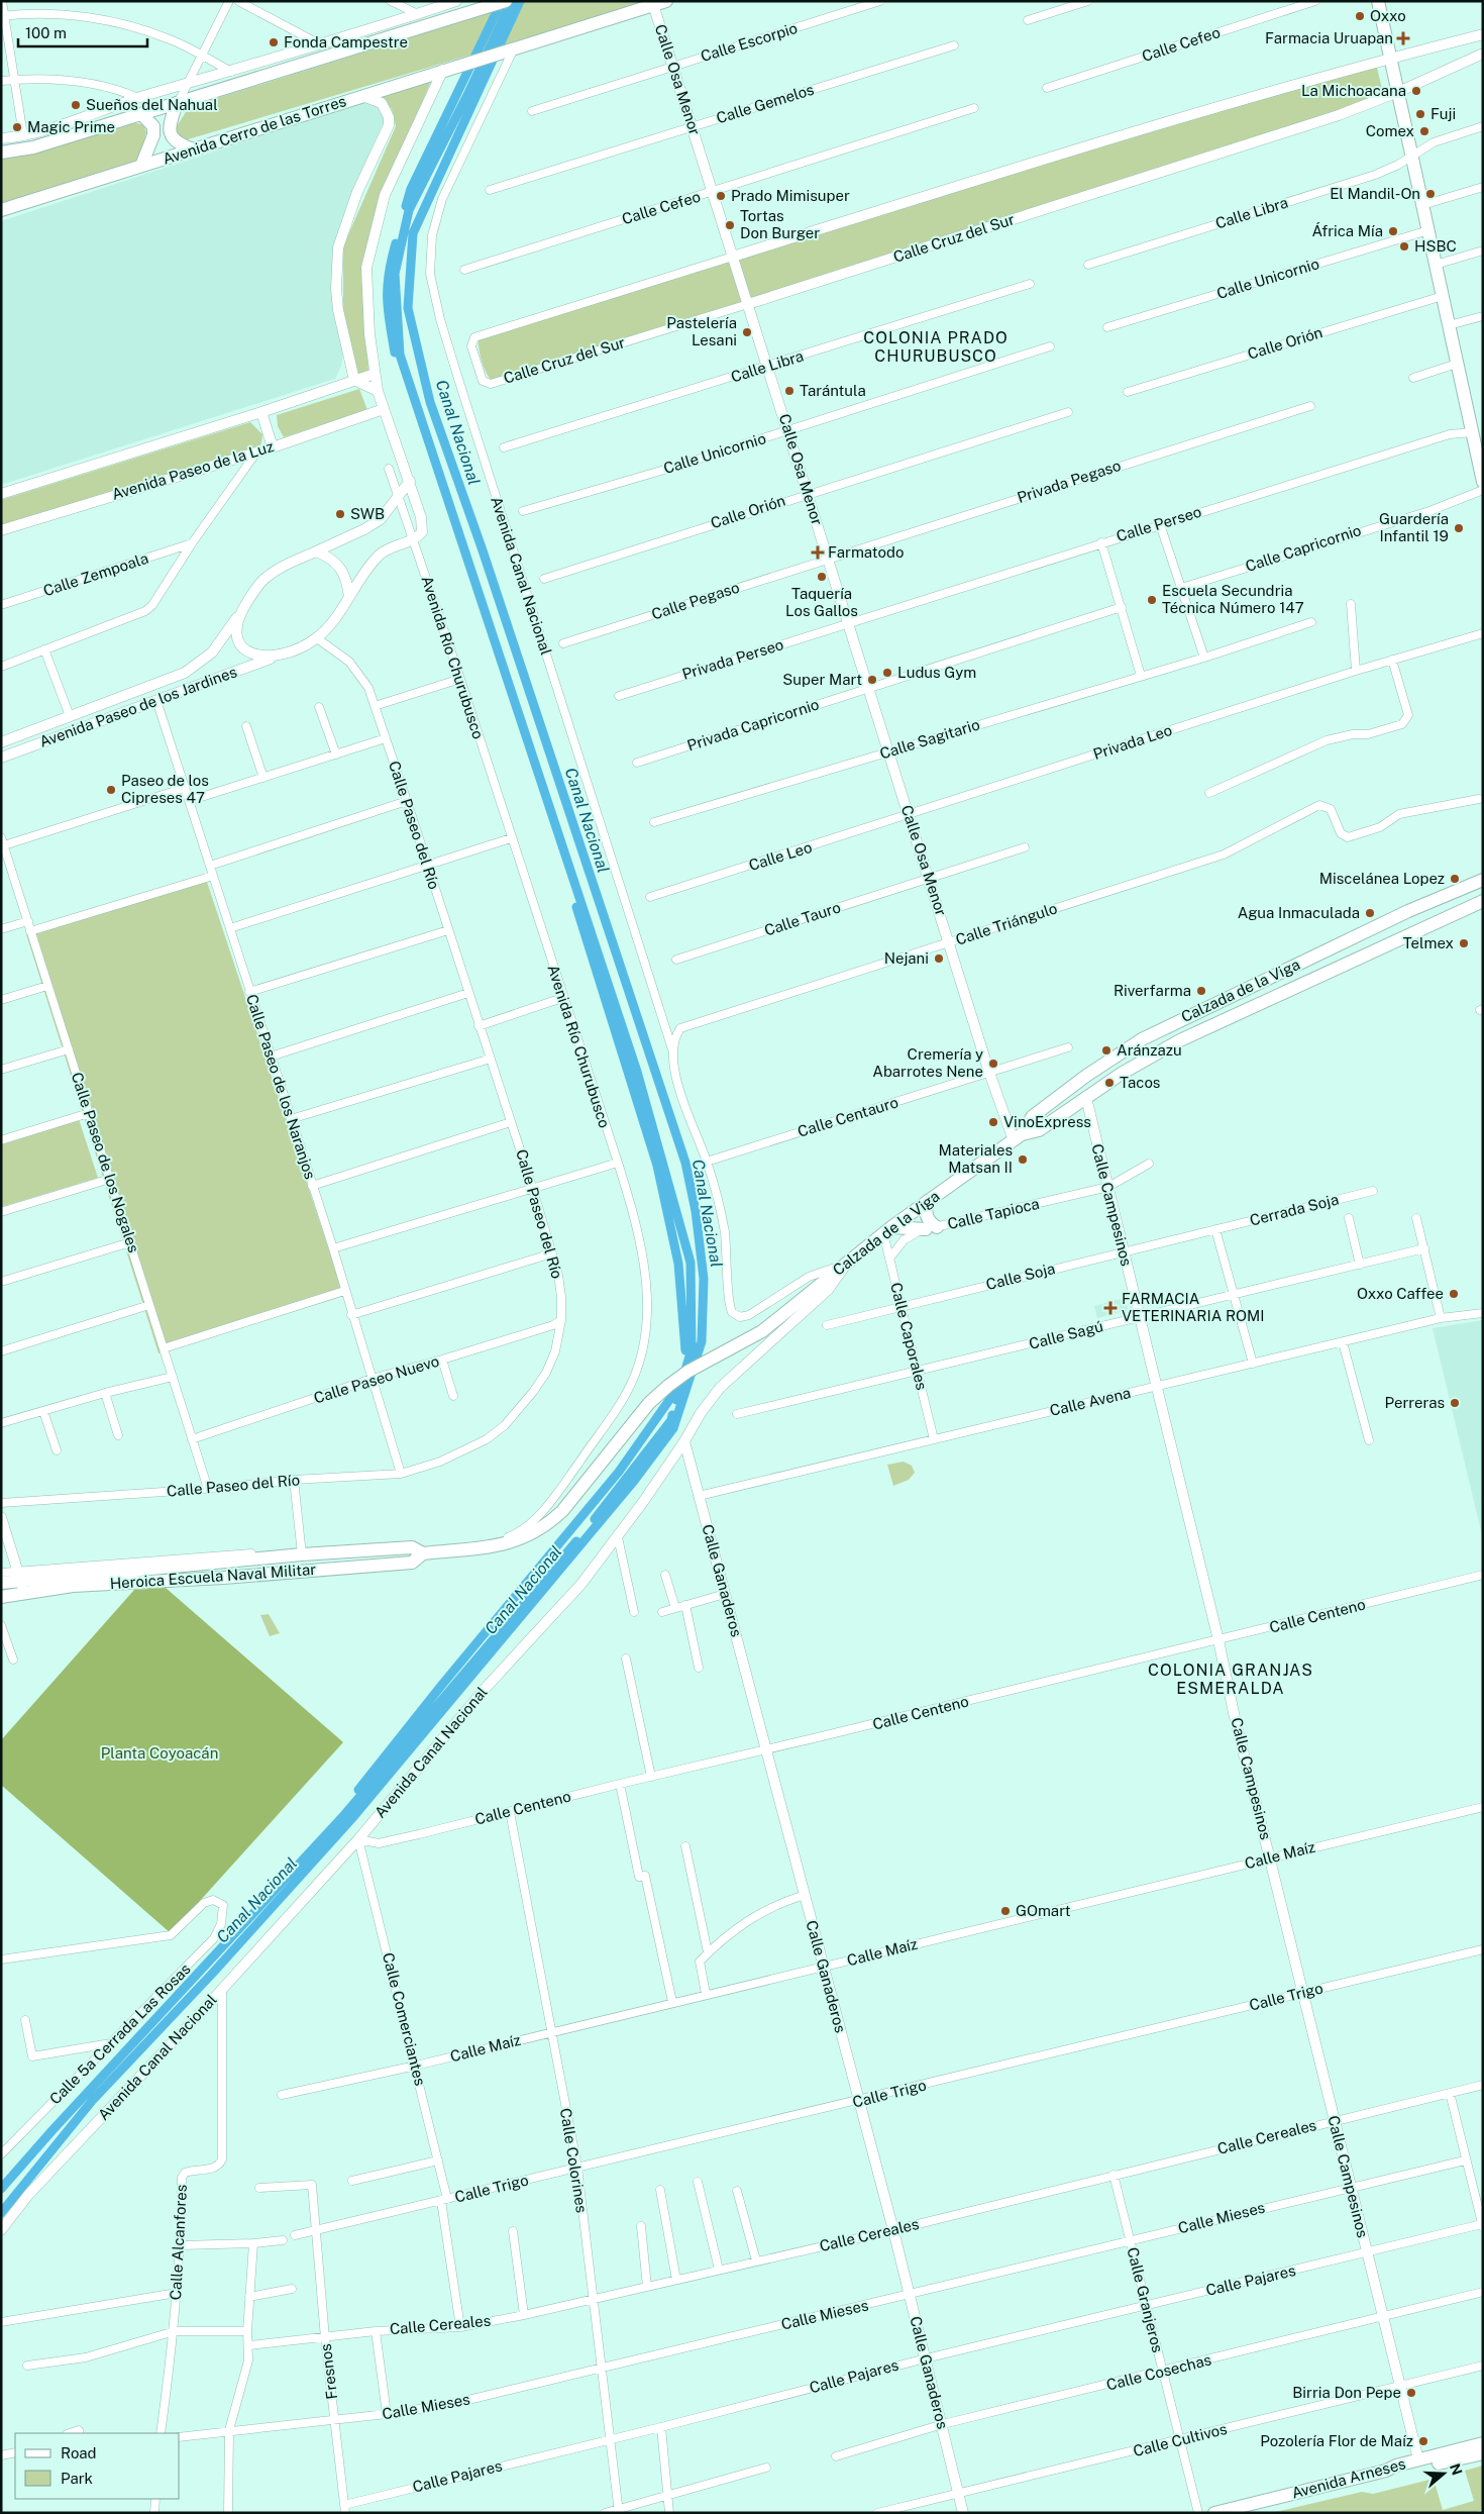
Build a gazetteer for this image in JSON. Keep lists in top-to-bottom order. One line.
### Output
{"streets":{"main road":["Avenida Cerro de las Torres","Calzada de la Viga","Heroica Escuela Naval Militar","Avenida Arneses"],"street":["Calle Escorpio","Calle Cefeo","Calle Osa Menor","Calle Gemelos","Calle Libra","Calle Cruz del Sur","Calle Unicornio","Calle Orión","Avenida Paseo de la Luz","Privada Pegaso","Calle Perseo","Calle Capricornio","Calle Zempoala","Avenida Canal Nacional","Calle Pegaso","Avenida Río Churubusco","Privada Perseo","Avenida Paseo de los Jardines","Privada Capricornio","Calle Sagitario","Privada Leo","Calle Paseo del Río","Calle Leo","Calle Tauro","Calle Triángulo","Calle Paseo de los Naranjos","Calle Centauro","Calle Paseo de los Nogales","Calle Campesinos","Cerrada Soja","Calle Tapioca","Calle Soja","Calle Sagú","Calle Caporales","Calle Paseo Nuevo","Calle Avena","Calle Ganaderos","Calle Centeno","Calle Maíz","Calle Trigo","Calle Comerciantes","Calle 5a Cerrada Las Rosas","Calle Cereales","Calle Colorines","Calle Mieses","Calle Alcanfores","Calle Pajares","Calle Granjeros","Fresnos","Calle Cosechas","Calle Cultivos"]},"crossings":[["Calle Escorpio","Calle Osa Menor"],["Calle Cefeo","Calle Osa Menor"],["Calle Osa Menor","Calle Gemelos"],["Calle Osa Menor","Avenida Cerro de las Torres"],["Calle Osa Menor","Calle Libra"],["Calle Osa Menor","Calle Cruz del Sur"],["Calle Osa Menor","Calle Unicornio"],["Calle Osa Menor","Calle Orión"],["Calle Osa Menor","Privada Pegaso"],["Calle Osa Menor","Calle Perseo"],["Calle Osa Menor","Calle Pegaso"],["Calle Osa Menor","Privada Perseo"],["Calle Osa Menor","Privada Capricornio"],["Calle Osa Menor","Calle Sagitario"],["Calle Osa Menor","Privada Leo"],["Calle Osa Menor","Calle Leo"],["Calle Osa Menor","Calle Tauro"],["Calle Osa Menor","Calle Triángulo"],["Calle Osa Menor","Calzada de la Viga"],["Calle Osa Menor","Calle Centauro"],["Avenida Cerro de las Torres","Avenida Canal Nacional"],["Privada Pegaso","Calle Pegaso"],["Calle Perseo","Privada Perseo"],["Avenida Canal Nacional","Calle Triángulo"],["Avenida Canal Nacional","Calzada de la Viga"],["Avenida Canal Nacional","Calle Centauro"],["Avenida Canal Nacional","Calle Ganaderos"],["Avenida Canal Nacional","Calle Centeno"],["Avenida Canal Nacional","Calle Comerciantes"],["Avenida Canal Nacional","Calle Alcanfores"],["Avenida Río Churubusco","Heroica Escuela Naval Militar"],["Avenida Paseo de los Jardines","Calle Paseo del Río"],["Avenida Paseo de los Jardines","Calle Paseo de los Naranjos"],["Privada Leo","Calle Leo"],["Calle Paseo del Río","Calle Paseo de los Naranjos"],["Calle Paseo del Río","Calle Paseo de los Nogales"],["Calle Paseo del Río","Calle Paseo Nuevo"],["Calzada de la Viga","Calle Campesinos"],["Calzada de la Viga","Calle Caporales"],["Calzada de la Viga","Heroica Escuela Naval Militar"],["Calle Paseo de los Naranjos","Calle Paseo Nuevo"],["Calle Paseo de los Nogales","Calle Paseo Nuevo"],["Calle Campesinos","Calle Tapioca"],["Calle Campesinos","Calle Soja"],["Calle Campesinos","Calle Sagú"],["Calle Campesinos","Calle Avena"],["Calle Campesinos","Calle Centeno"],["Calle Campesinos","Calle Maíz"],["Calle Campesinos","Calle Trigo"],["Calle Campesinos","Calle Cereales"],["Calle Campesinos","Calle Mieses"],["Calle Campesinos","Calle Pajares"],["Calle Campesinos","Calle Cosechas"],["Calle Campesinos","Calle Cultivos"],["Calle Campesinos","Avenida Arneses"],["Cerrada Soja","Calle Soja"],["Calle Tapioca","Calle Caporales"],["Calle Soja","Calle Caporales"],["Calle Sagú","Calle Caporales"],["Calle Caporales","Calle Avena"],["Calle Avena","Calle Ganaderos"],["Calle Ganaderos","Calle Centeno"],["Calle Ganaderos","Calle Maíz"],["Calle Ganaderos","Calle Trigo"],["Calle Ganaderos","Calle Cereales"],["Calle Ganaderos","Calle Mieses"],["Calle Ganaderos","Calle Pajares"],["Calle Ganaderos","Calle Cosechas"],["Calle Ganaderos","Calle Cultivos"],["Calle Centeno","Calle Comerciantes"],["Calle Centeno","Calle Colorines"],["Calle Maíz","Calle Comerciantes"],["Calle Maíz","Calle Colorines"],["Calle Trigo","Calle Comerciantes"],["Calle Trigo","Calle Colorines"],["Calle Trigo","Fresnos"],["Calle Comerciantes","Calle Cereales"],["Calle Cereales","Calle Colorines"],["Calle Cereales","Calle Granjeros"],["Calle Cereales","Fresnos"],["Calle Colorines","Calle Mieses"],["Calle Colorines","Calle Pajares"],["Calle Mieses","Calle Granjeros"],["Calle Mieses","Fresnos"],["Calle Pajares","Calle Granjeros"],["Calle Pajares","Fresnos"],["Calle Granjeros","Calle Cosechas"],["Calle Granjeros","Calle Cultivos"]],"districts":["COLONIA PRADO CHURUBUSCO","COLONIA GRANJAS ESMERALDA"],"water":["Canal Nacional"],"parks":["Planta Coyoacán"],"places":{"other":["Oxxo","Fonda Campestre","La Michoacana","Sueños del Nahual","Fuji","Magic Prime","Comex","El Mandil-On","Prado Mimisuper","Tortas Don Burger","África Mía","HSBC","Pastelería Lesani","Tarántula","SWB","Guardería Infantil 19","Taquería Los Gallos","Escuela Secundria Técnica Número 147","Ludus Gym","Super Mart","Paseo de los Cipreses 47","Miscelánea Lopez","Agua Inmaculada","Telmex","Nejani","Riverfarma","Aránzazu","Cremería y Abarrotes Nene","Tacos","VinoExpress","Materiales Matsan II","Oxxo Caffee","Perreras","GOmart","Birria Don Pepe","Pozolería Flor de Maíz"],"health":["Farmacia Uruapan","Farmatodo","FARMACIA VETERINARIA ROMI"]},"legend":["Road","Park"],"scale_bar":"100 m","north":"right"}
